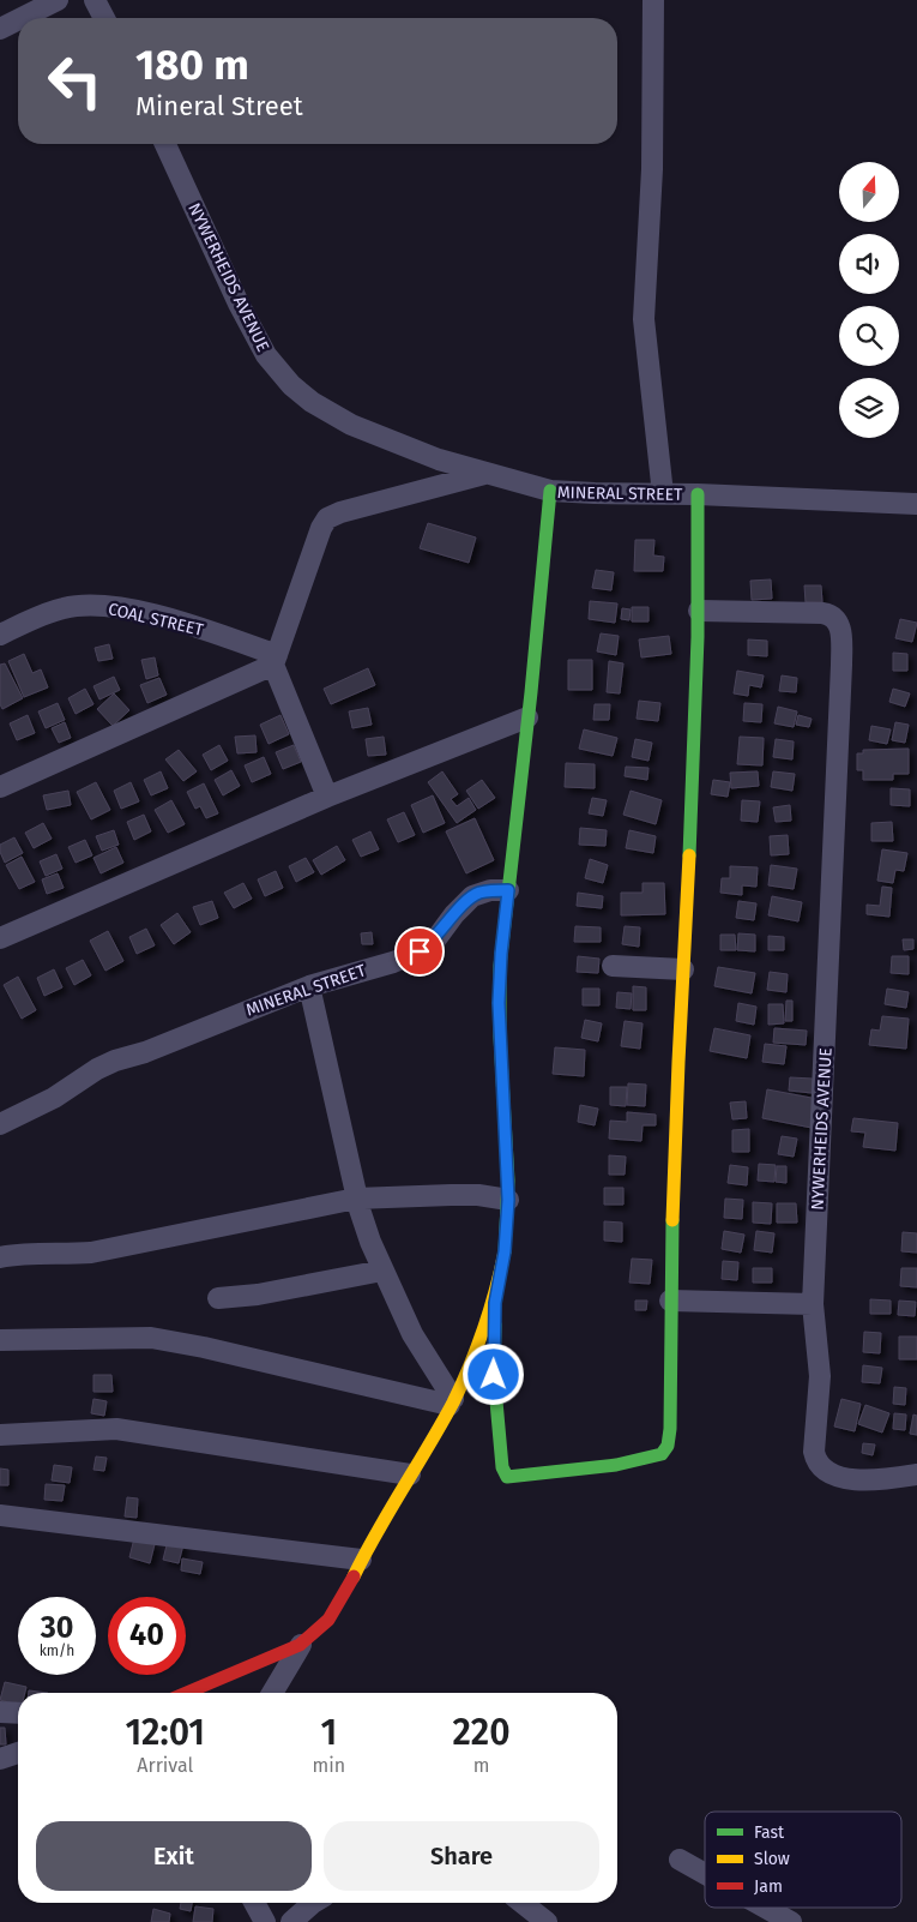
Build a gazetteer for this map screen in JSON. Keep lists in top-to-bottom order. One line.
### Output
{"streets":{"street":["NYWERHEIDS AVENUE","MINERAL STREET","COAL STREET"]},"crossings":[["NYWERHEIDS AVENUE","MINERAL STREET"]],"legend":["Fast","Slow","Jam"],"north":"top","page":{"turn":["180 m","Mineral Street"],"speed":"30 km/h","limit":"40","eta":["12:01","Arrival","1","min","220","m"],"buttons":["Exit","Share"]}}
